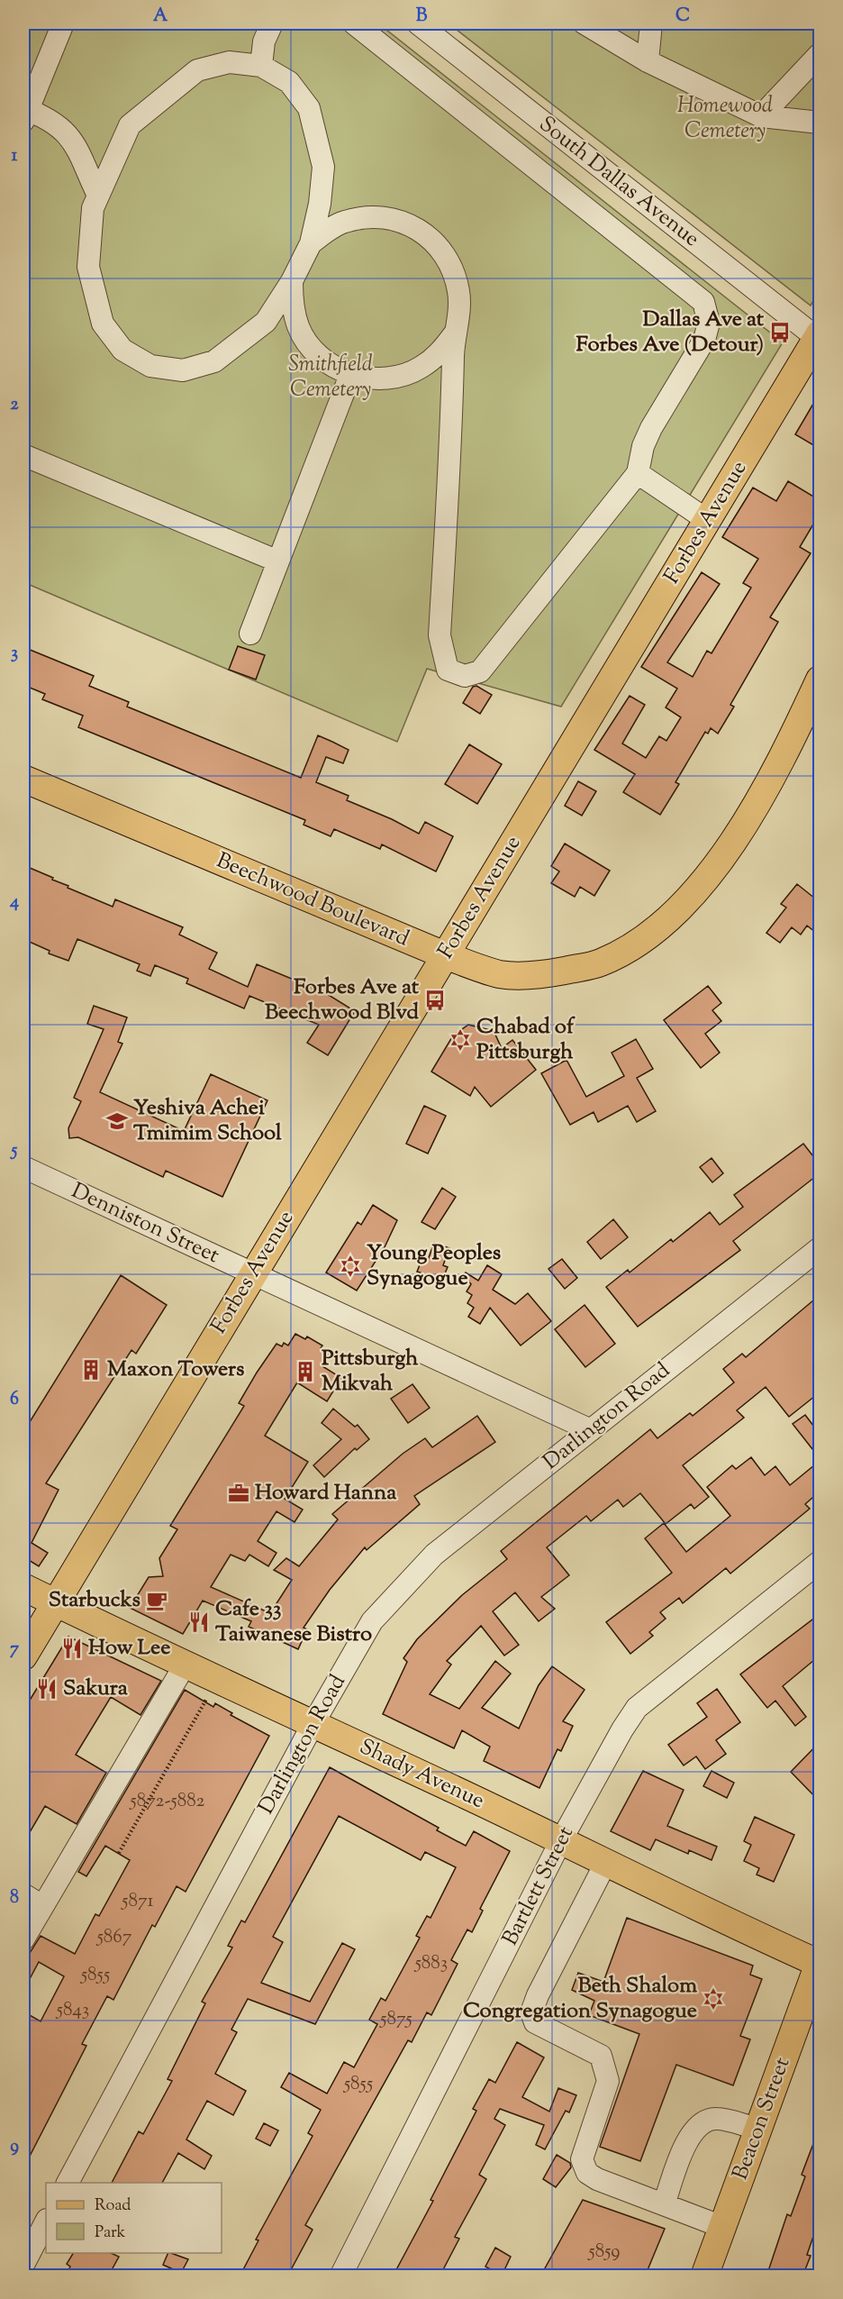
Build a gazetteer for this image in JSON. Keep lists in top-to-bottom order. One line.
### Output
{"streets":{"main road":["Forbes Avenue","Beechwood Boulevard","Shady Avenue","Beacon Street"],"street":["South Dallas Avenue","Denniston Street","Darlington Road","Bartlett Street"]},"crossings":[["South Dallas Avenue","Forbes Avenue"],["Forbes Avenue","Beechwood Boulevard"],["Forbes Avenue","Denniston Street"],["Forbes Avenue","Shady Avenue"],["Denniston Street","Darlington Road"],["Darlington Road","Shady Avenue"],["Shady Avenue","Bartlett Street"],["Shady Avenue","Beacon Street"]],"parks":["Homewood Cemetery","Smithfield Cemetery"],"places":{"bus stop":["Dallas Ave at Forbes Ave (Detour)","Forbes Ave at Beechwood Blvd"],"synagogue":["Chabad of Pittsburgh","Young Peoples Synagogue","Beth Shalom Congregation Synagogue"],"school or university":["Yeshiva Achei Tmimim School"],"building":["Maxon Towers","Pittsburgh Mikvah"],"office":["Howard Hanna"],"cafe":["Starbucks"],"restaurant":["Cafe 33 Taiwanese Bistro","How Lee","Sakura"]},"house_numbers":["5872-5882","5871","5867","5883","5855","5843","5875","5855","5859"],"legend":["Road","Park"],"grid":{"columns":["A","B","C"],"rows":["1","2","3","4","5","6","7","8","9"]}}
